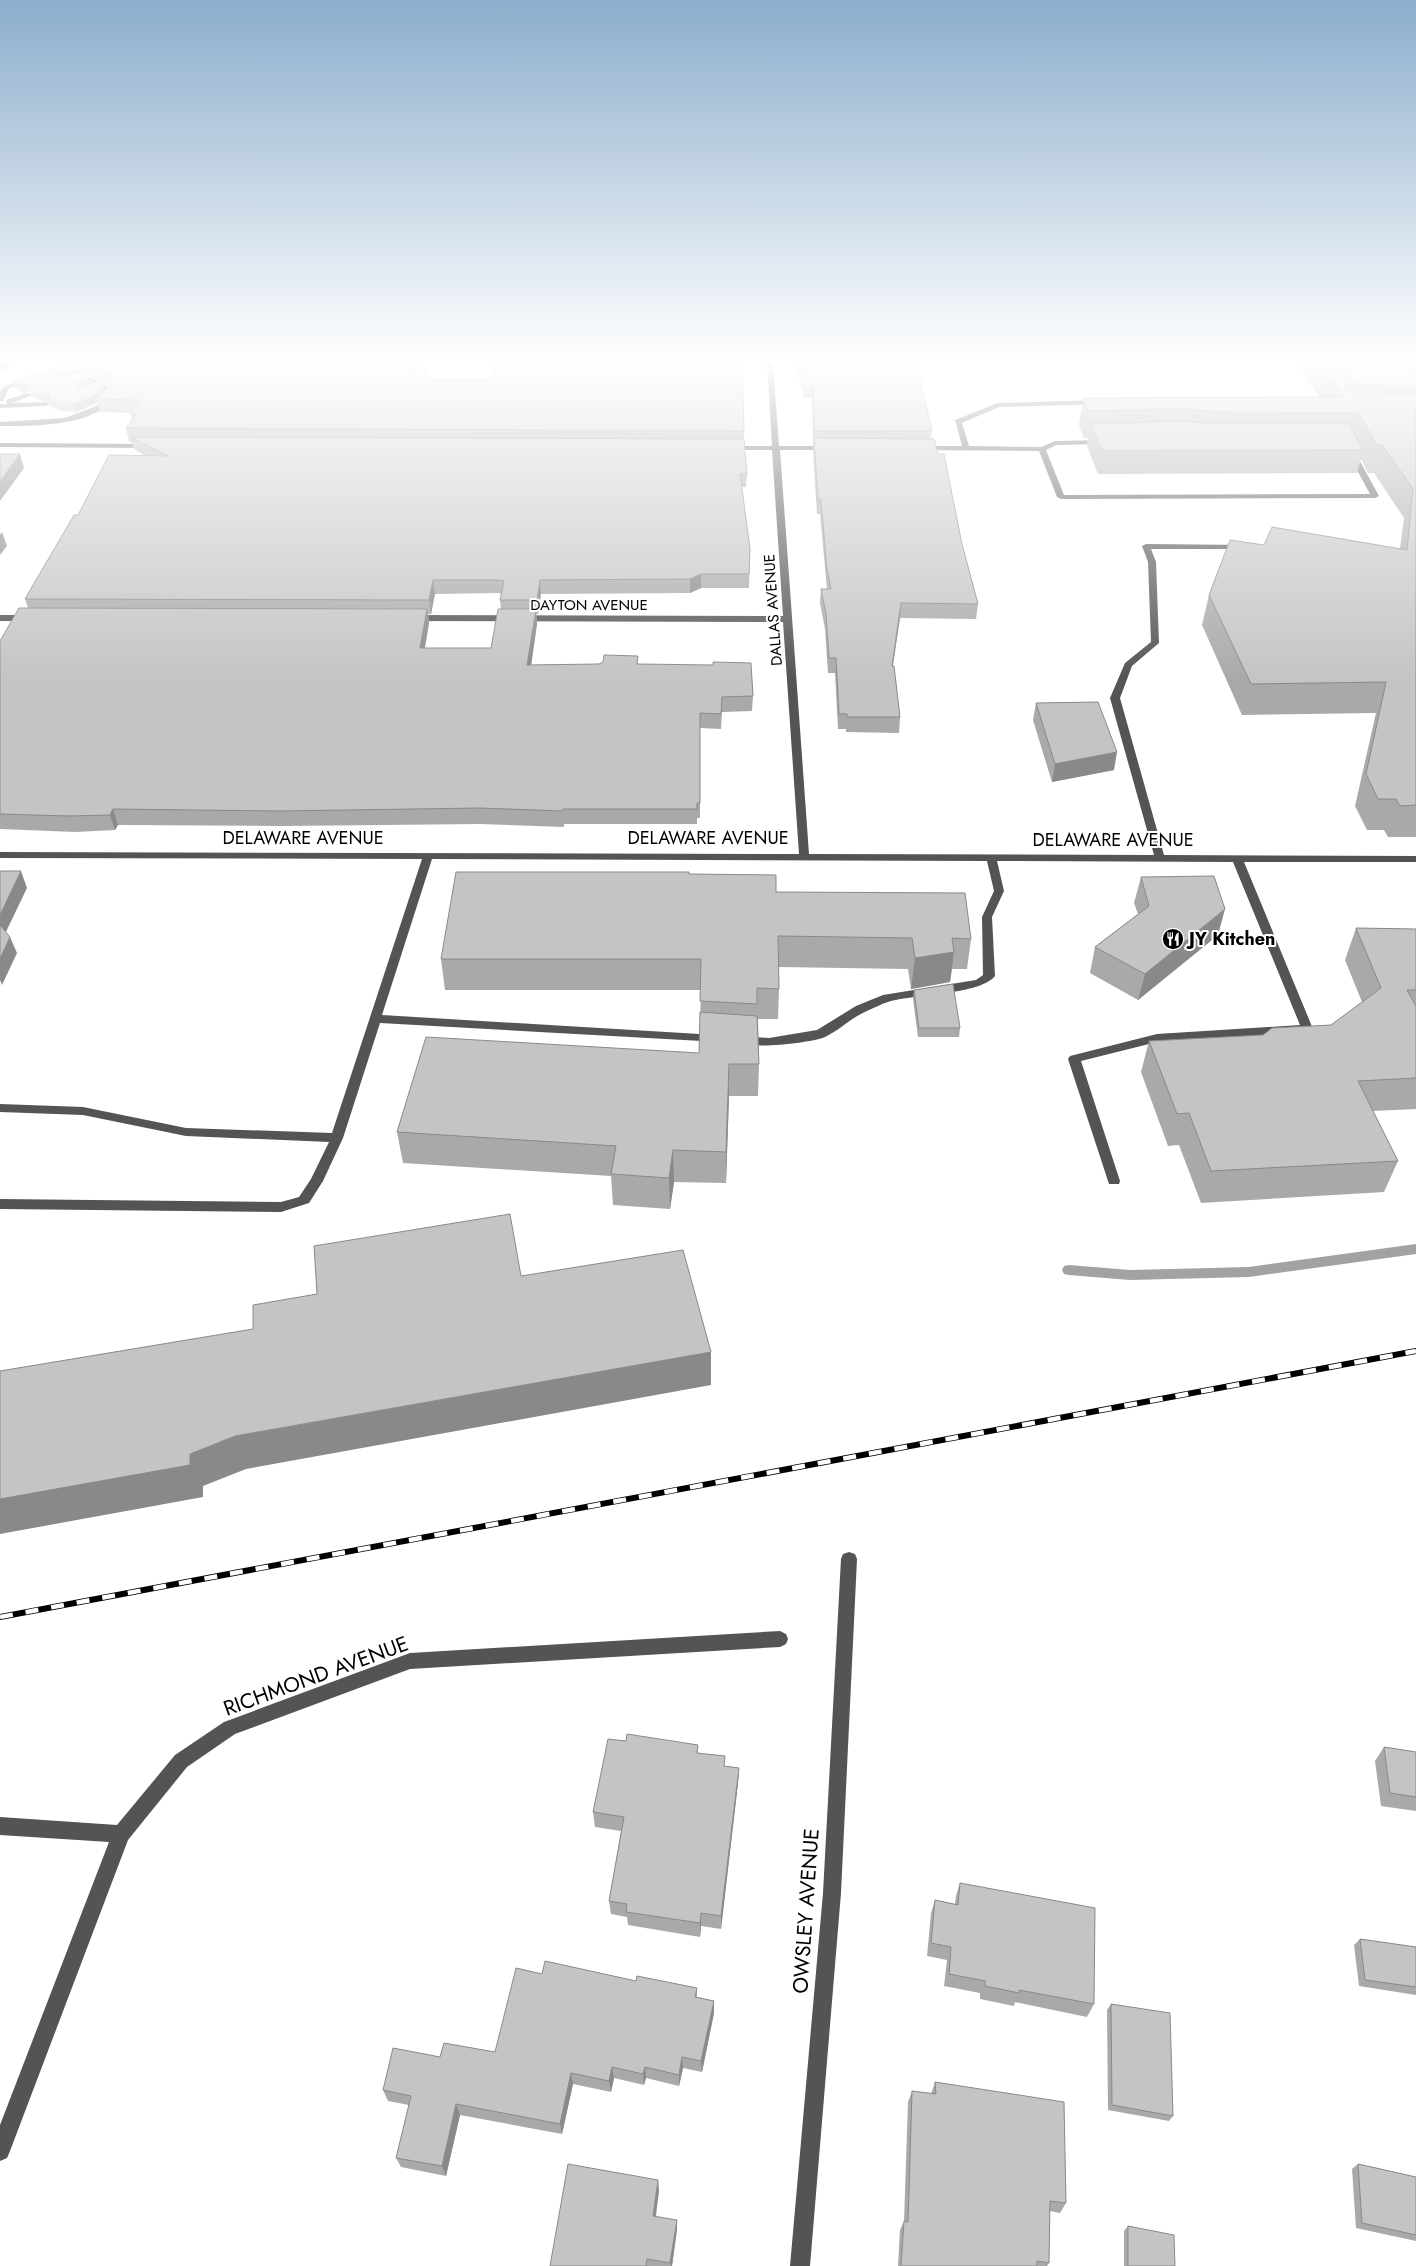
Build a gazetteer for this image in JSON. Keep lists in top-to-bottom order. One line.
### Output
{"streets":{"street":["DAYTON AVENUE","DALLAS AVENUE","DELAWARE AVENUE","RICHMOND AVENUE","OWSLEY AVENUE"]},"crossings":[["DAYTON AVENUE","DALLAS AVENUE"],["DALLAS AVENUE","DELAWARE AVENUE"]],"places":{"restaurant":["JY Kitchen"]}}
